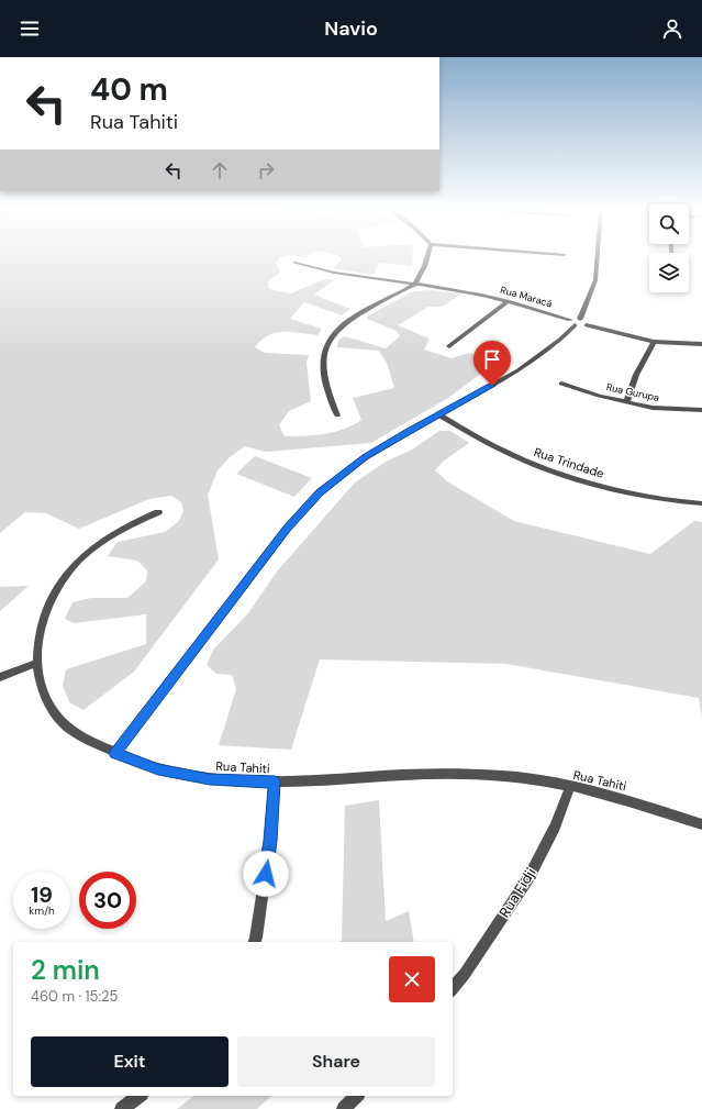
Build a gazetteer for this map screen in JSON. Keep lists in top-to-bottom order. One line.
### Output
{"streets":{"street":["Rua Maracá","Rua Gurupa","Rua Trindade","Rua Tahiti","Rua Fidji"]},"crossings":[["Rua Tahiti","Rua Fidji"]],"page":{"header":"Navio","turn":["40 m","Rua Tahiti"],"speed":"19 km/h","limit":"30","heading":["2 min","460 m · 15:25"],"buttons":["Exit","Share"]}}
